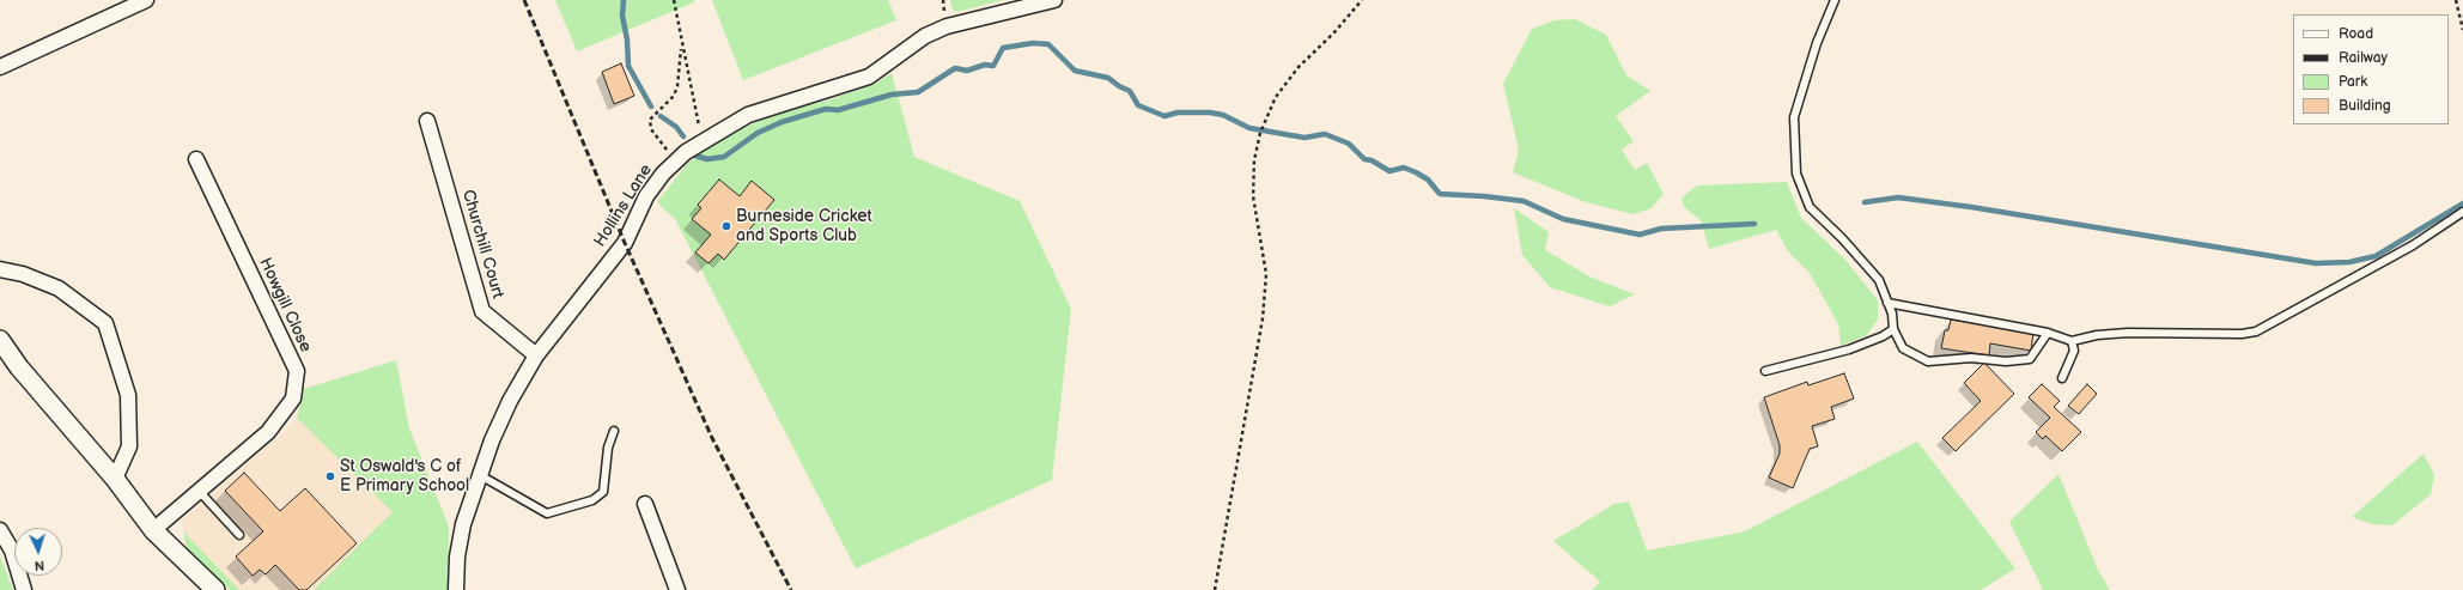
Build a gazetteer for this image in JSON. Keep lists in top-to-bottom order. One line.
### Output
{"streets":{"street":["Hollins Lane","Churchill Court","Howgill Close"]},"crossings":[["Hollins Lane","Churchill Court"]],"places":["Burneside Cricket and Sports Club","St Oswald's C of E Primary School"],"legend":["Road","Railway","Park","Building"],"north":"bottom"}
